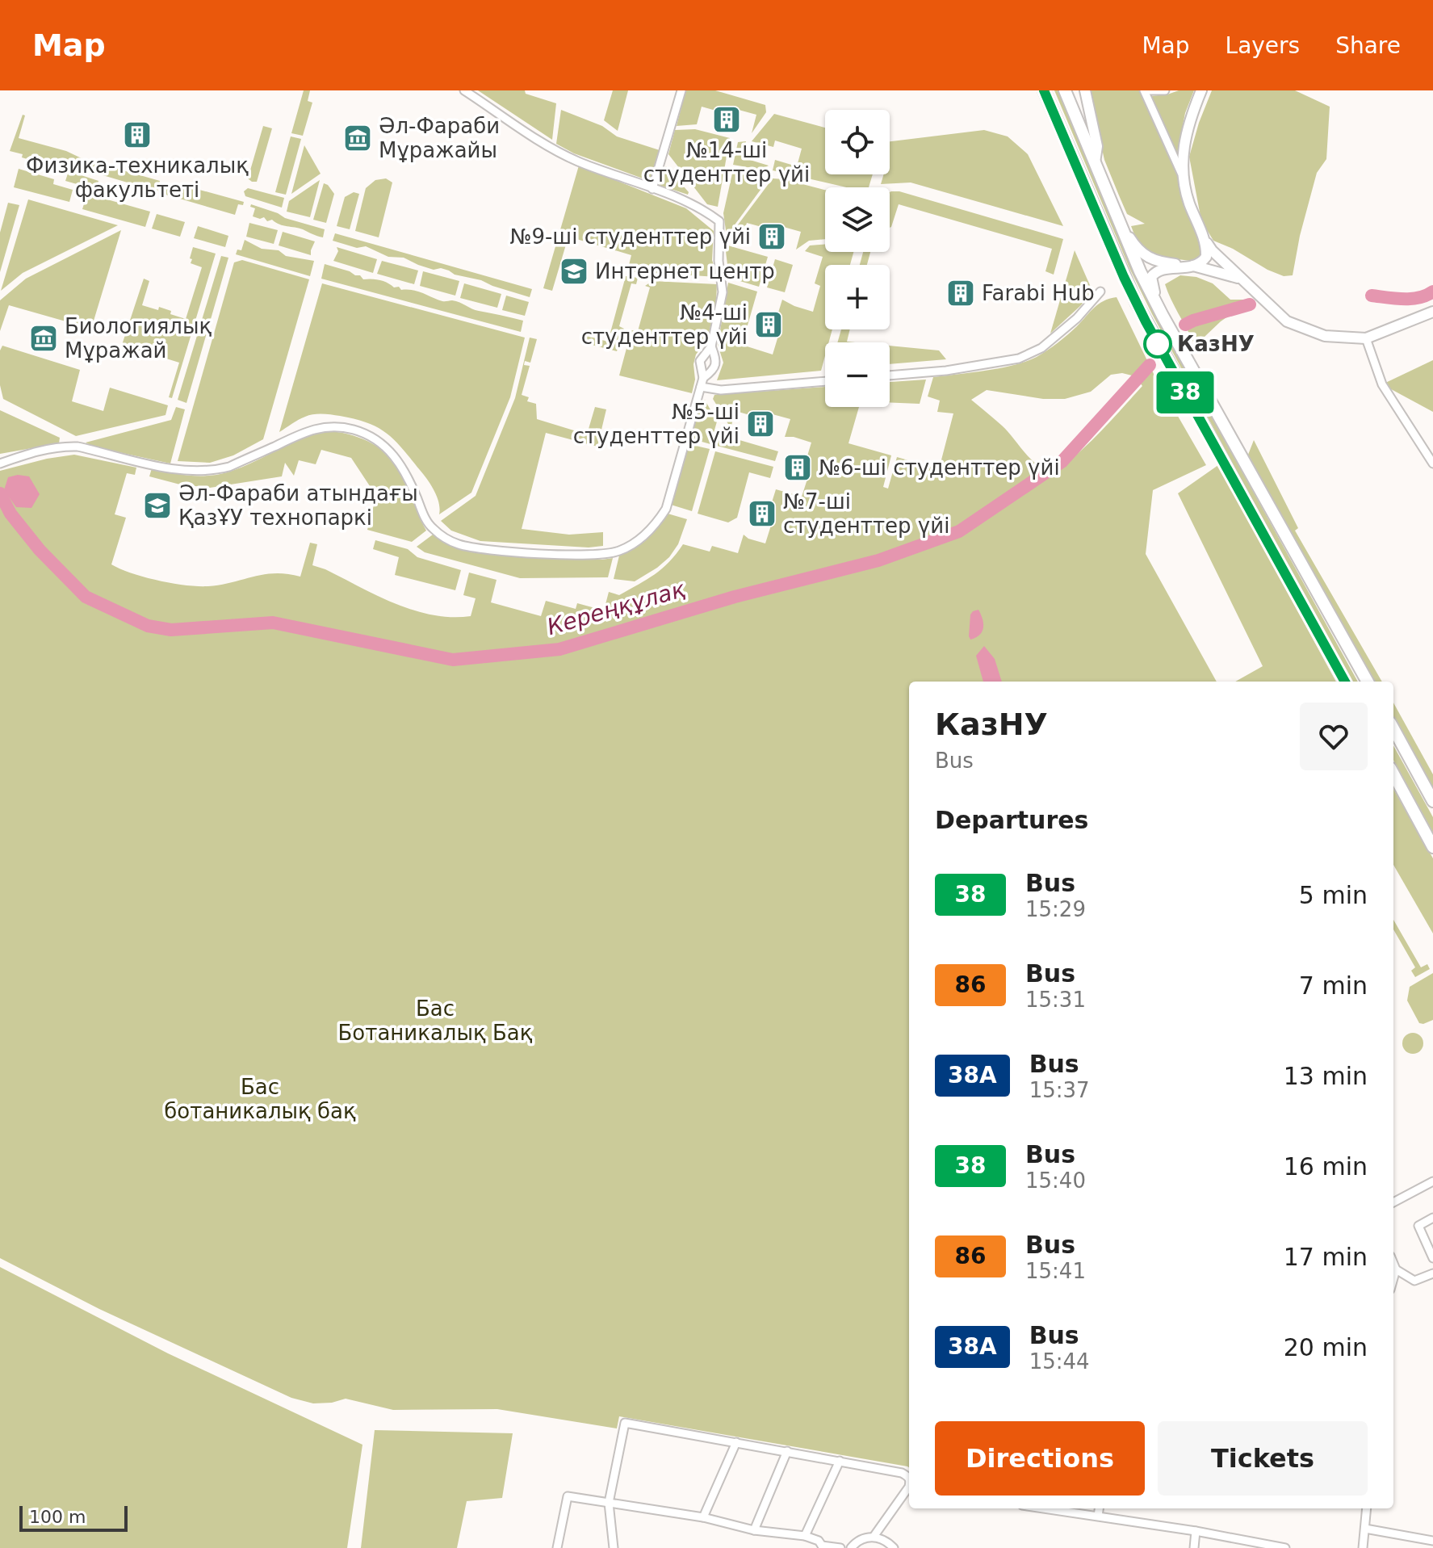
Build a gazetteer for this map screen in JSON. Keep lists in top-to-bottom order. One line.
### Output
{"water":["Кереңқұлақ"],"parks":["Бас Ботаникалық Бақ","Бас ботаникалық бақ"],"places":{"building":["№14-ші студенттер үйі","Физика-техникалық факультеті","№9-ші студенттер үйі","Farabi Hub","№4-ші студенттер үйі","№5-ші студенттер үйі","№6-ші студенттер үйі","№7-ші студенттер үйі"],"museum":["Әл-Фараби Мұражайы","Биологиялық Мұражай"],"school or university":["Интернет центр","Әл-Фараби атындағы ҚазҰУ технопаркі"],"other":["КазНУ"]},"lines":["bus line 38"],"scale_bar":"100 m","page":{"header":"Map","nav":["Map","Layers","Share"],"on_map":"38","map_buttons":["+","−"],"heading":[["КазНУ","Bus"],"Departures"],"list":[{"mark":"38","name":"Bus","note":"15:29","value":"5 min"},{"mark":"86","name":"Bus","note":"15:31","value":"7 min"},{"mark":"38А","name":"Bus","note":"15:37","value":"13 min"},{"mark":"38","name":"Bus","note":"15:40","value":"16 min"},{"mark":"86","name":"Bus","note":"15:41","value":"17 min"},{"mark":"38А","name":"Bus","note":"15:44","value":"20 min"}],"buttons":["Directions","Tickets"],"scale":"100 m"}}
